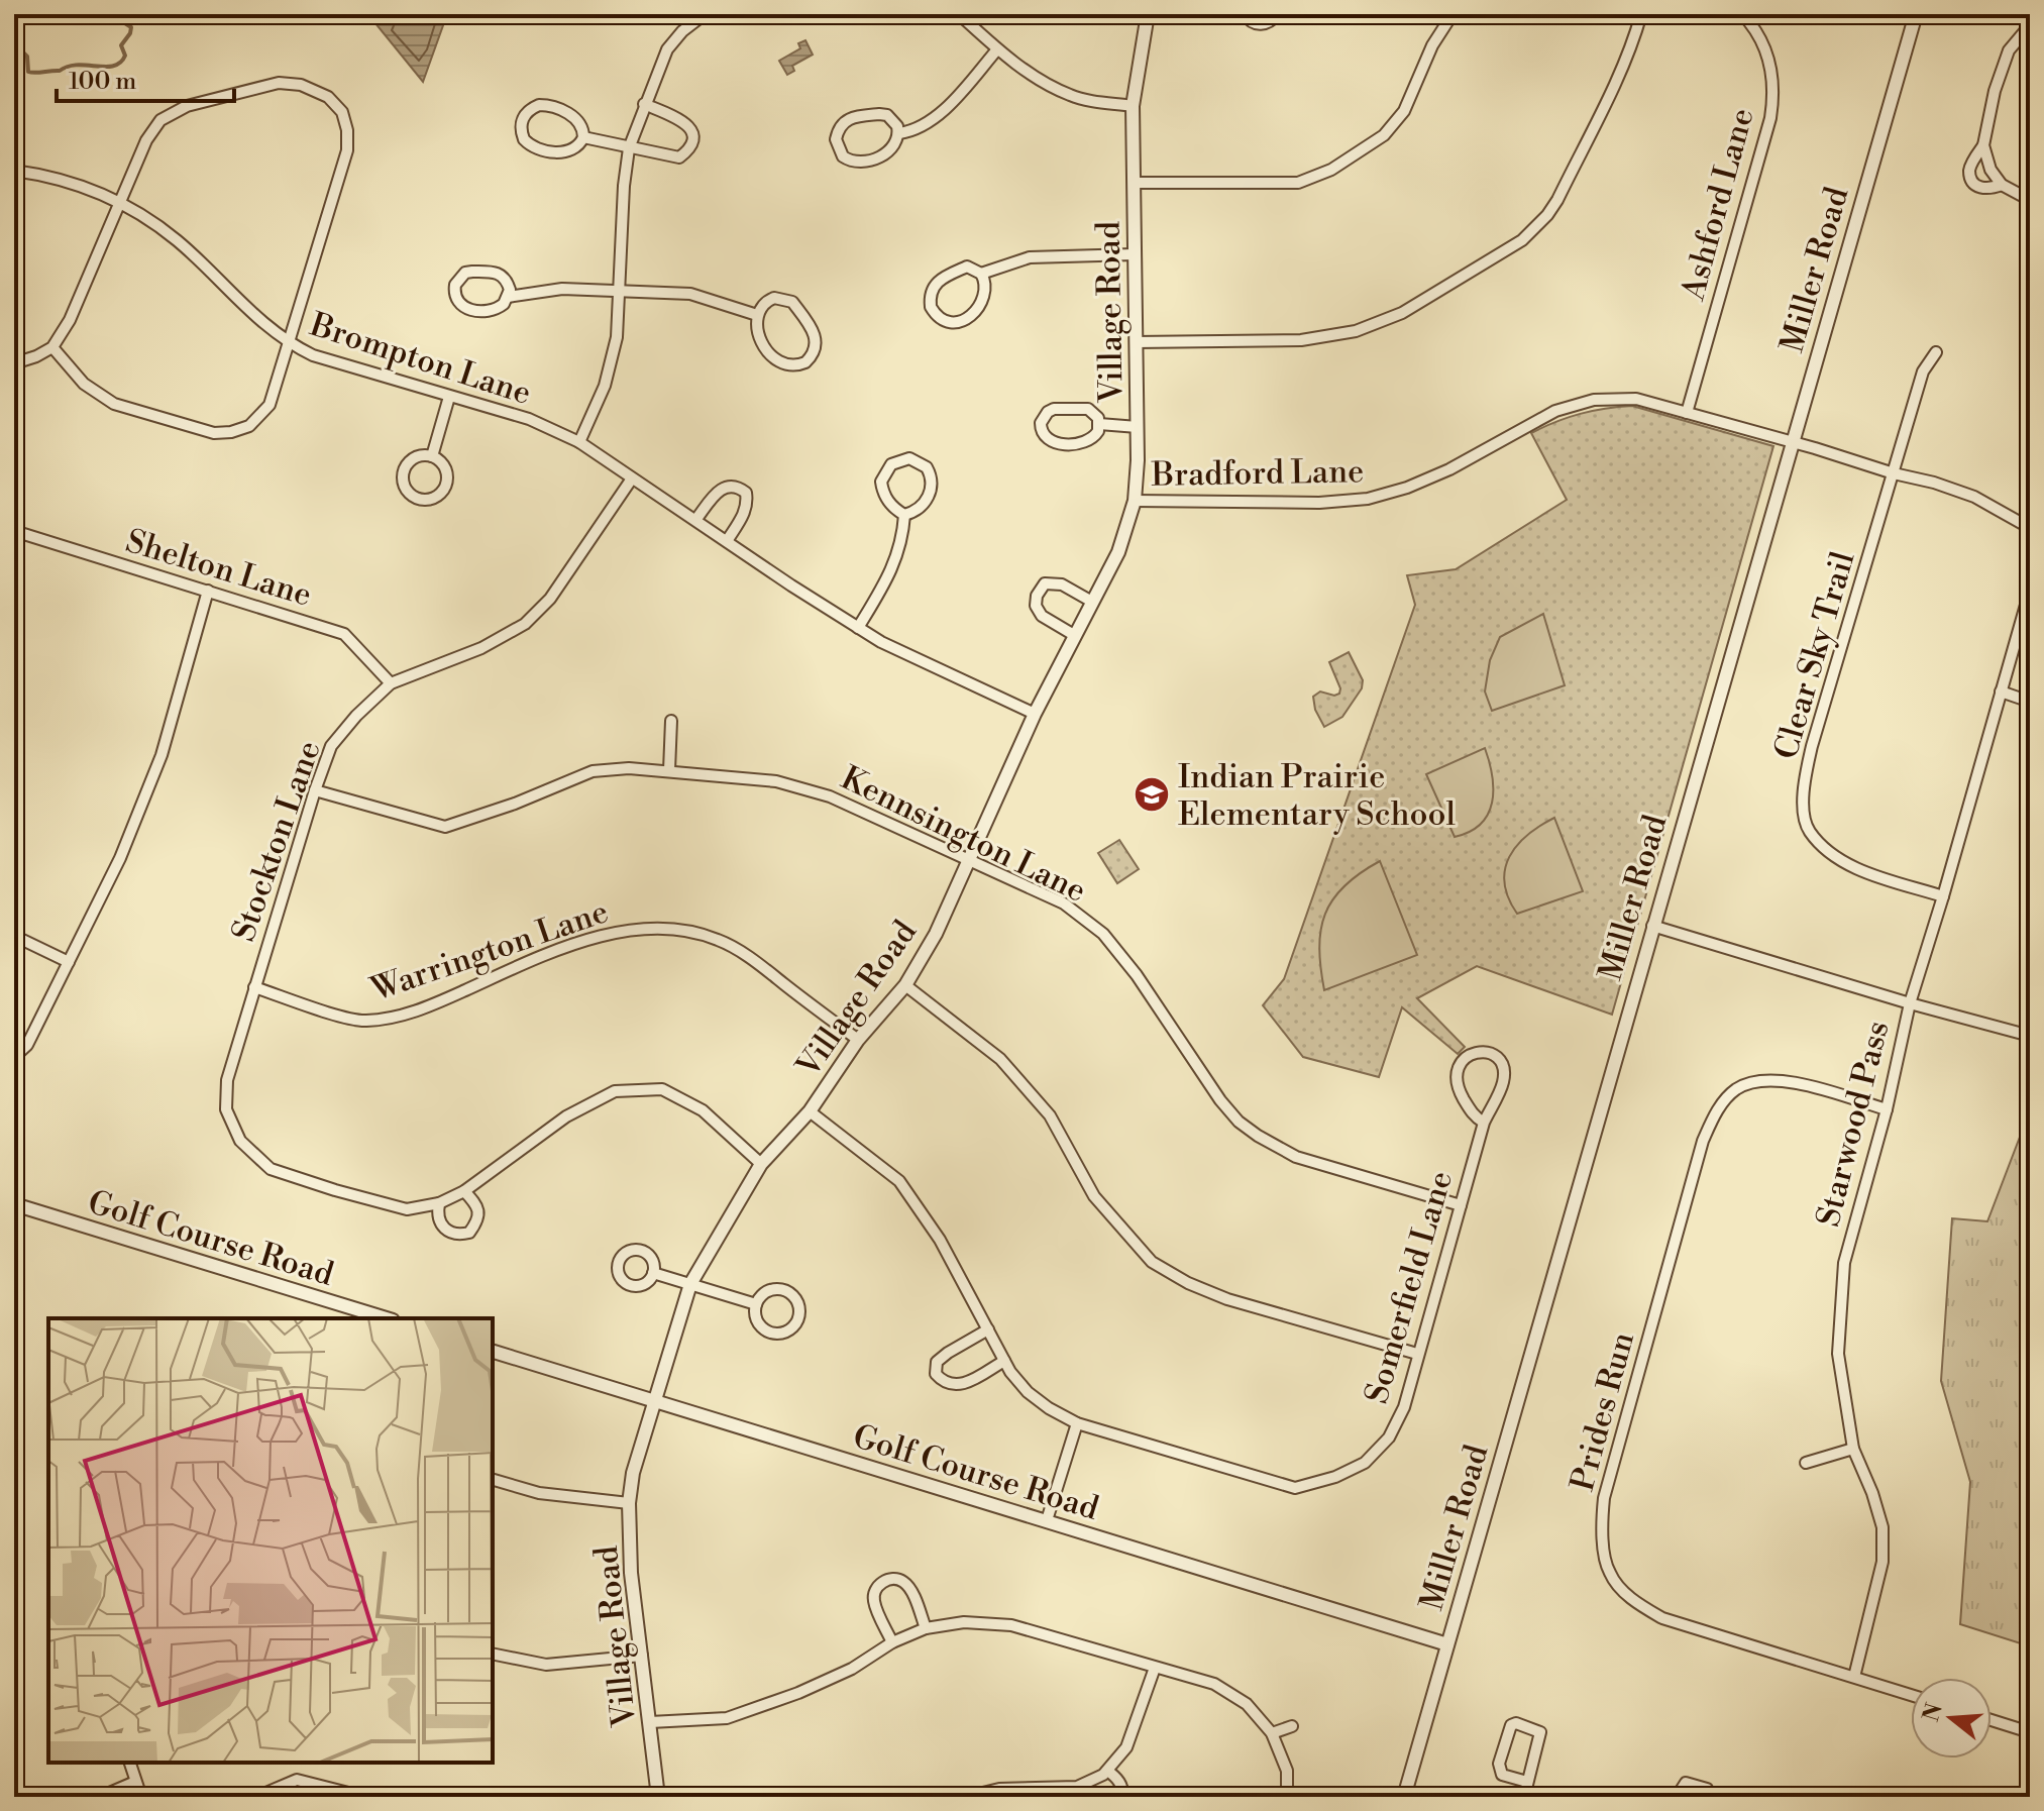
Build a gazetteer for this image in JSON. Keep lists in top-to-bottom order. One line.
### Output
{"streets":{"street":["Ashford Lane","Miller Road","Village Road","Brompton Lane","Bradford Lane","Shelton Lane","Clear Sky Trail","Kennsington Lane","Stockton Lane","Warrington Lane","Starwood Pass","Golf Course Road","Somerfield Lane","Prides Run"]},"crossings":[["Ashford Lane","Bradford Lane"],["Miller Road","Bradford Lane"],["Miller Road","Golf Course Road"],["Village Road","Brompton Lane"],["Village Road","Bradford Lane"],["Village Road","Kennsington Lane"],["Village Road","Stockton Lane"],["Village Road","Warrington Lane"],["Village Road","Golf Course Road"],["Village Road","Somerfield Lane"],["Brompton Lane","Stockton Lane"],["Bradford Lane","Clear Sky Trail"],["Shelton Lane","Stockton Lane"],["Clear Sky Trail","Starwood Pass"],["Kennsington Lane","Stockton Lane"],["Kennsington Lane","Somerfield Lane"],["Stockton Lane","Warrington Lane"],["Starwood Pass","Prides Run"]],"places":{"school or university":["Indian Prairie Elementary School"]},"scale_bar":"100 m","north":"left"}
